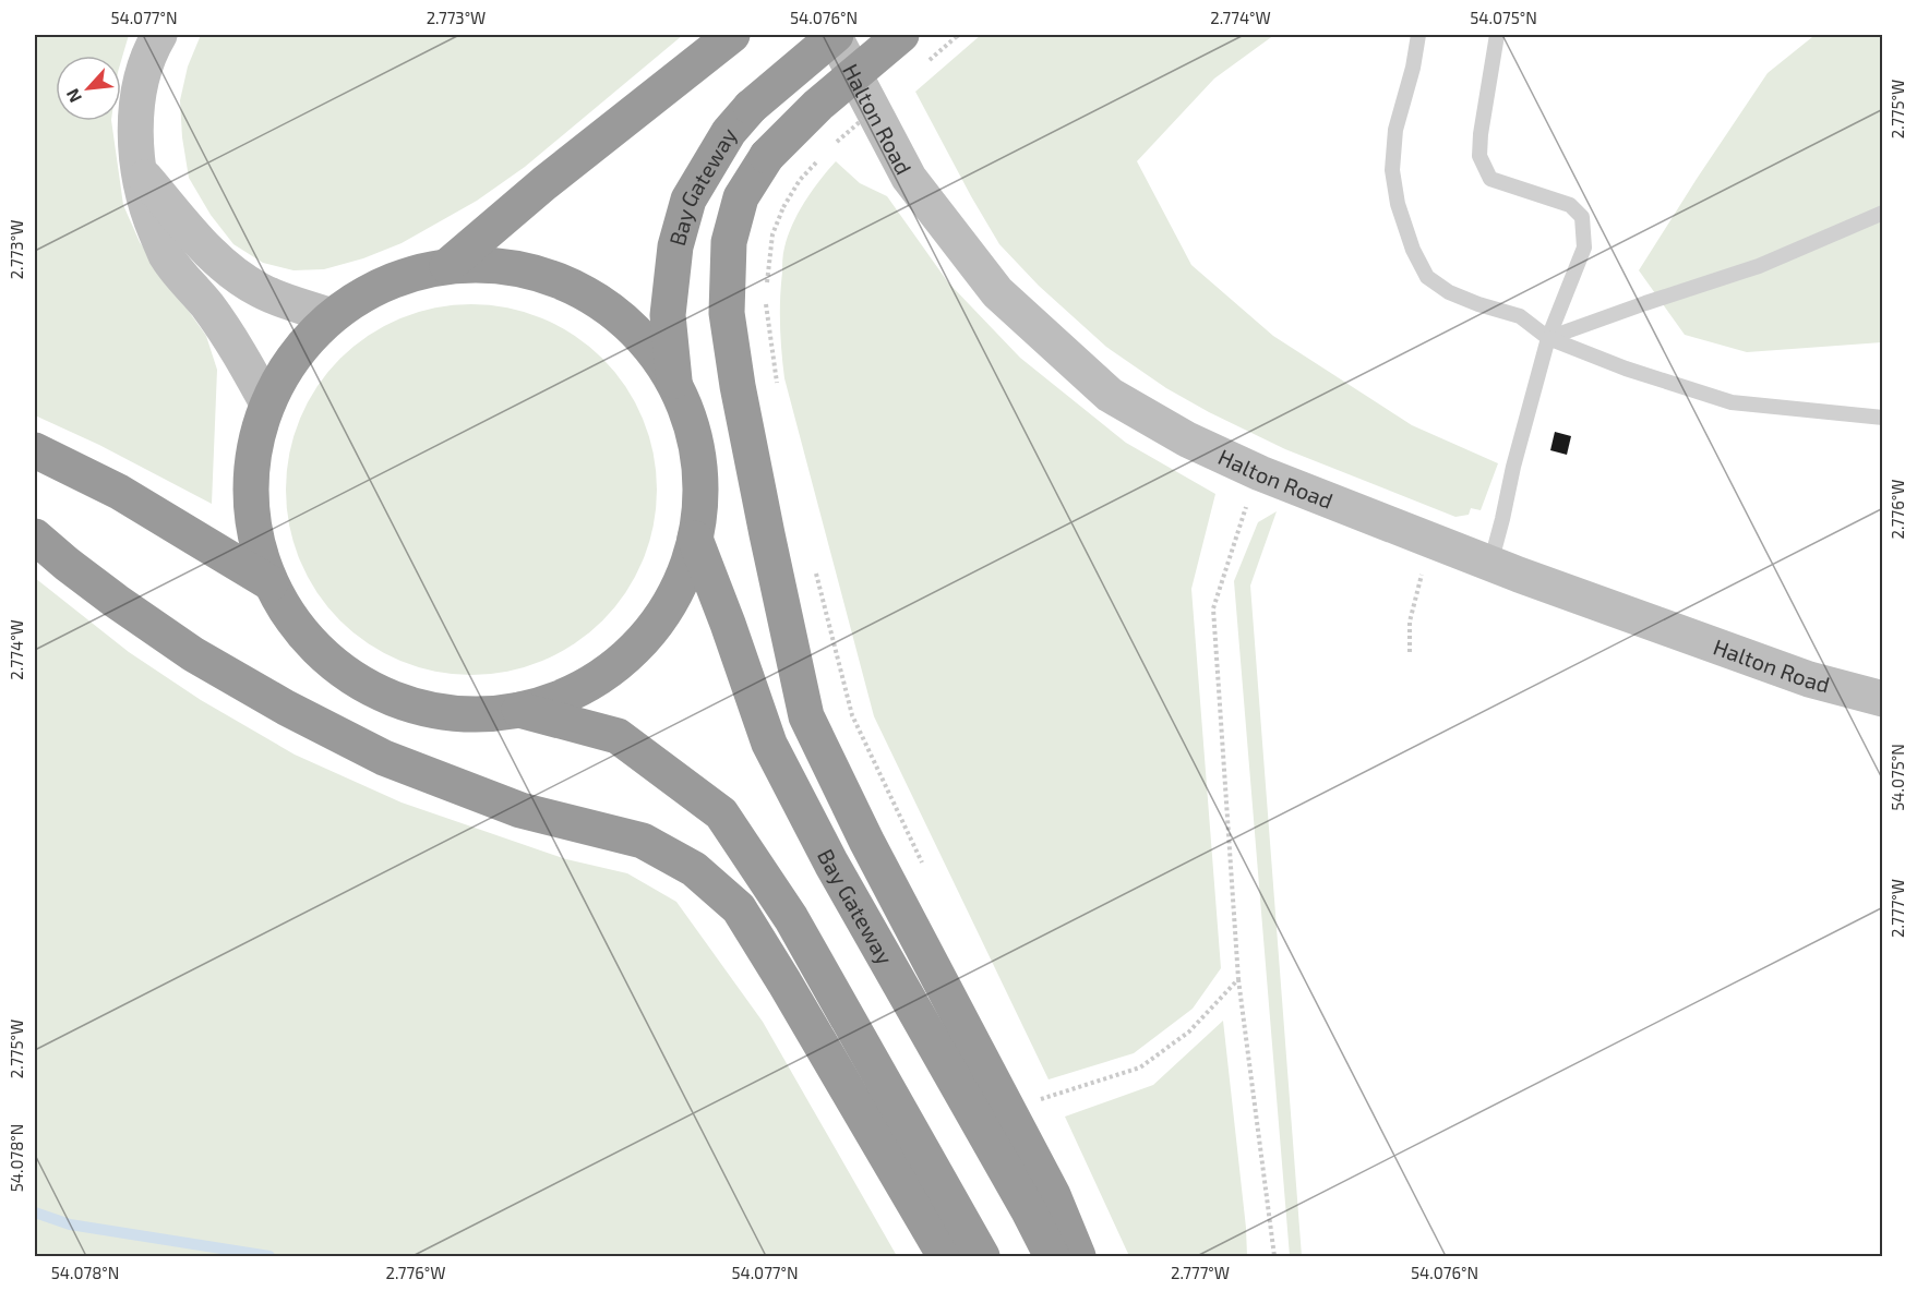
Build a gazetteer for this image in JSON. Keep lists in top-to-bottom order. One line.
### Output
{"streets":{"highway":["Bay Gateway"],"street":["Halton Road"]},"crossings":[["Halton Road","Bay Gateway"]],"north":"bottom left","coordinates":["54.077°N","2.773°W","54.076°N","2.774°W","54.075°N","2.775°W","2.776°W","2.777°W","54.078°N"]}
